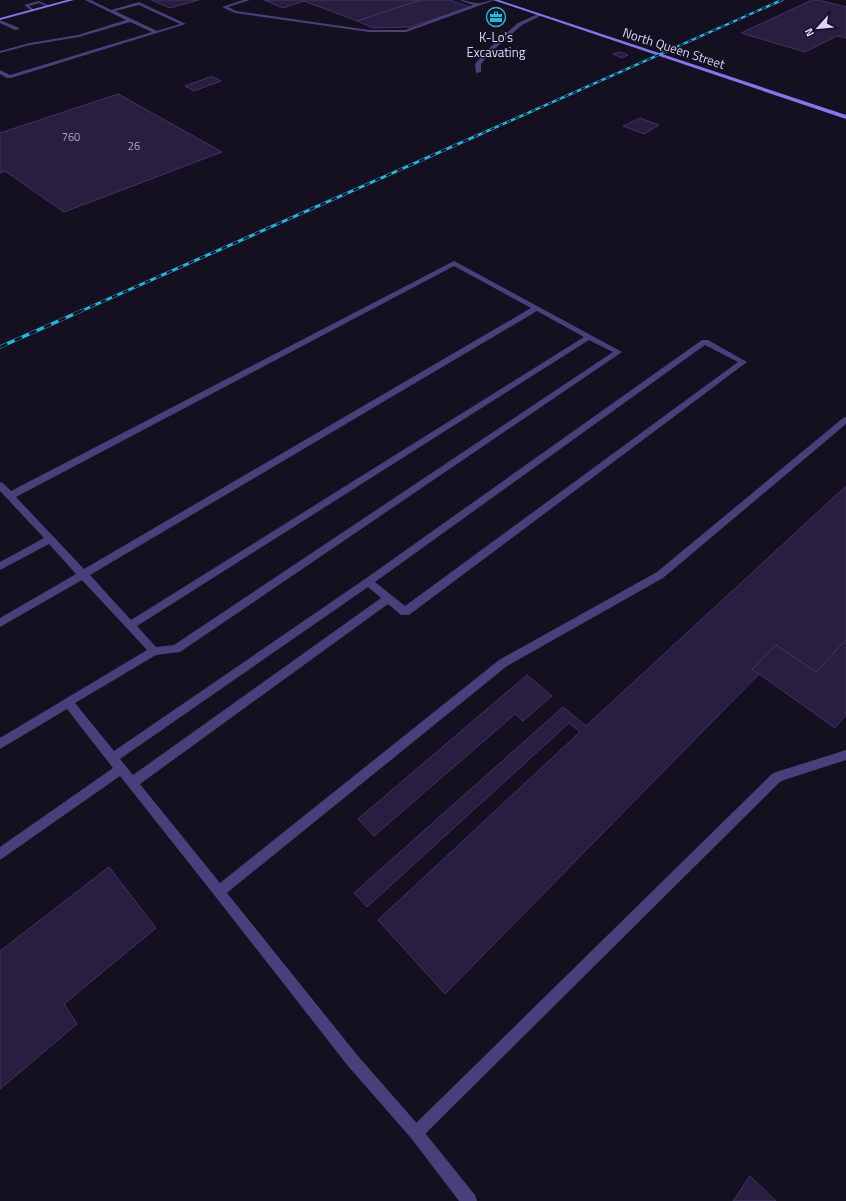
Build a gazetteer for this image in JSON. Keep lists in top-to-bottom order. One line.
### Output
{"streets":{"main road":["North Queen Street"]},"places":{"office":["K-Lo's Excavating"]},"house_numbers":["760","26"],"north":"bottom left"}
